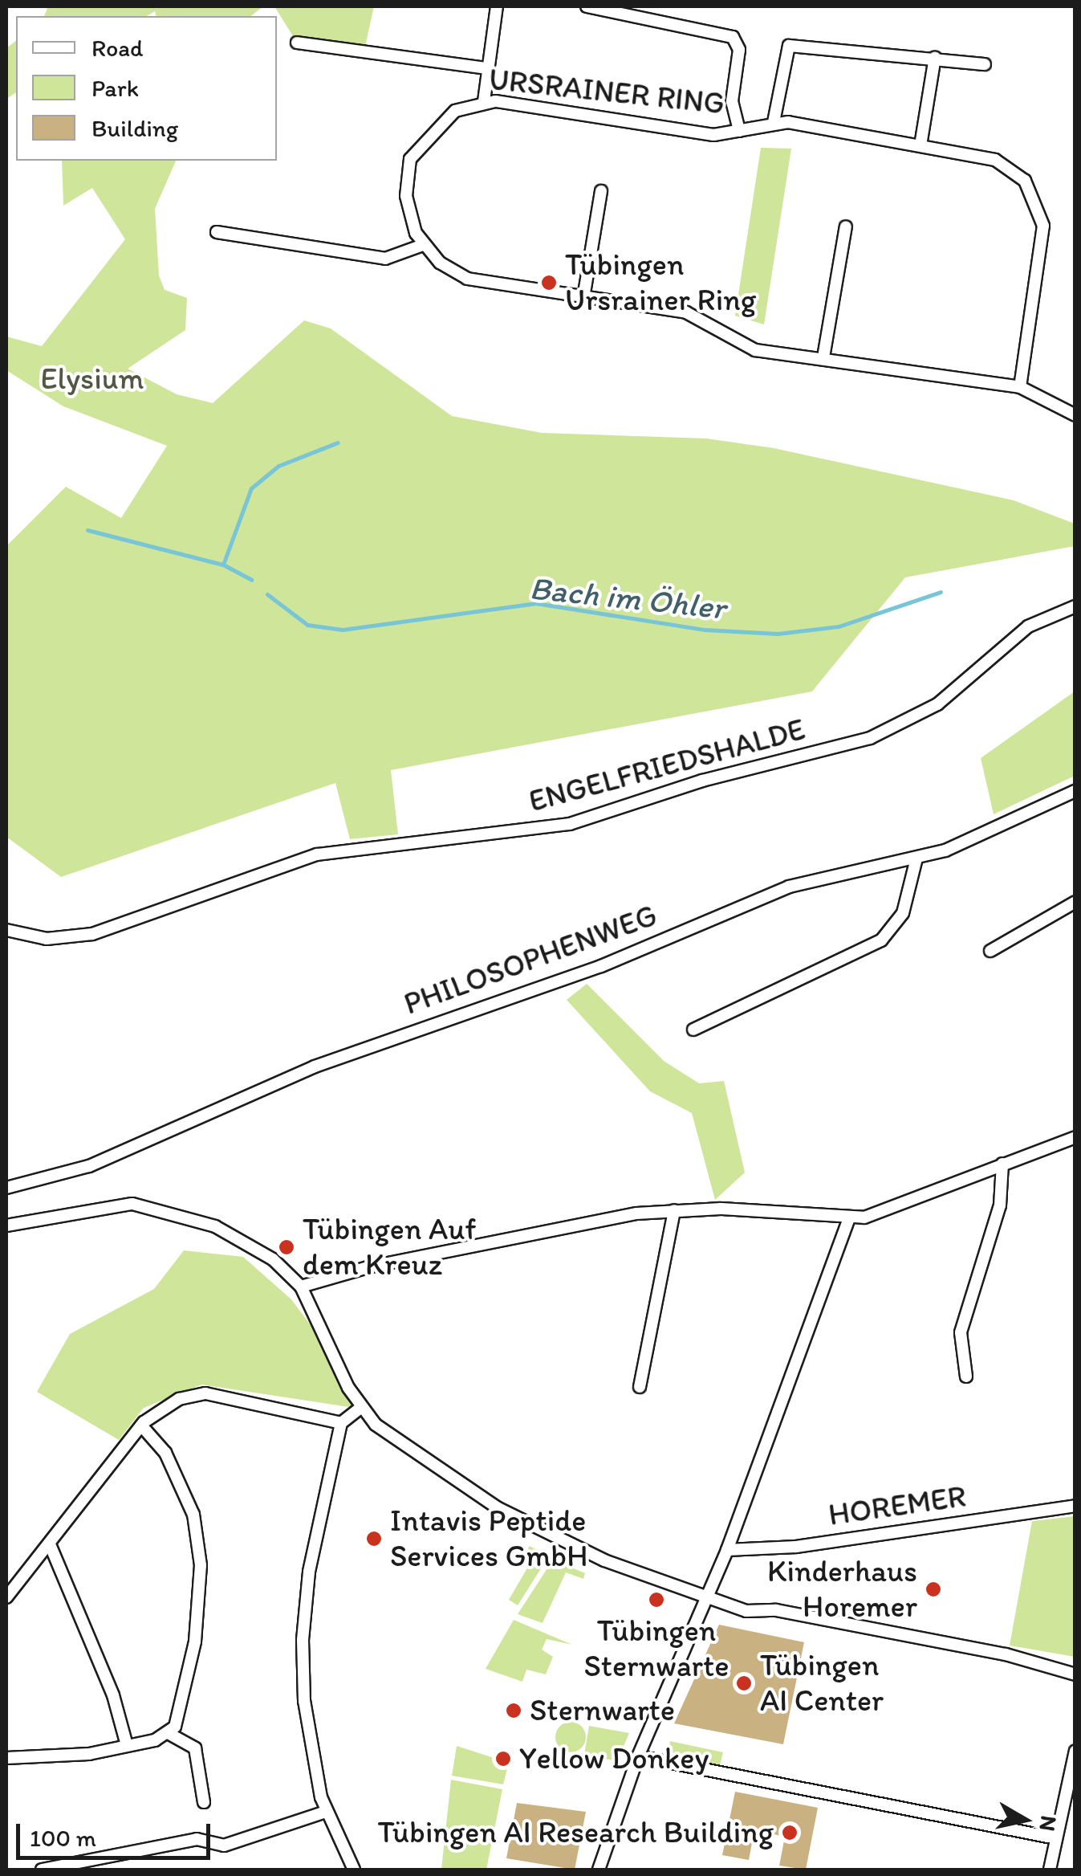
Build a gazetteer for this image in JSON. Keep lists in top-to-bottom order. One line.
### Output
{"streets":{"street":["URSRAINER RING","ENGELFRIEDSHALDE","PHILOSOPHENWEG","HOREMER"]},"water":["Bach im Öhler"],"parks":["Elysium"],"places":["Tübingen Ursrainer Ring","Tübingen Auf dem Kreuz","Intavis Peptide Services GmbH","Kinderhaus Horemer","Tübingen Sternwarte","Tübingen AI Center","Sternwarte","Yellow Donkey","Tübingen AI Research Building"],"legend":["Road","Park","Building"],"scale_bar":"100 m","north":"right"}
